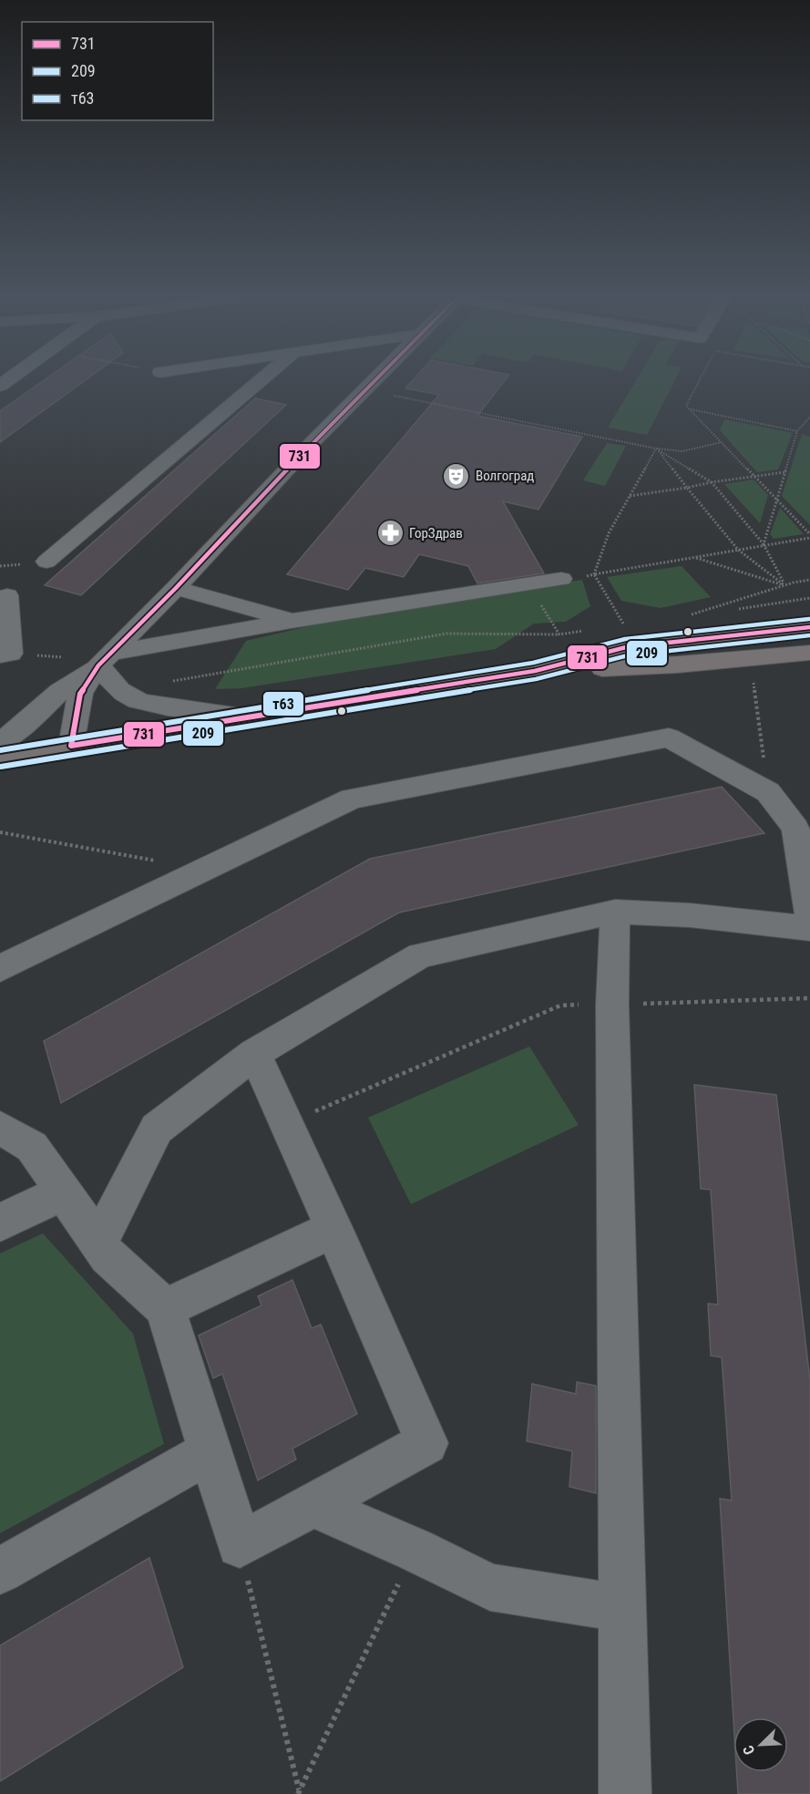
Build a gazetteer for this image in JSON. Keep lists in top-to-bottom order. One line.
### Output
{"places":{"theatre":["Волгоград"],"pharmacy":["ГорЗдрав"]},"lines":["transit line 731","transit line т63","transit line 209"],"legend":["731","209","т63"],"north":"bottom left"}
